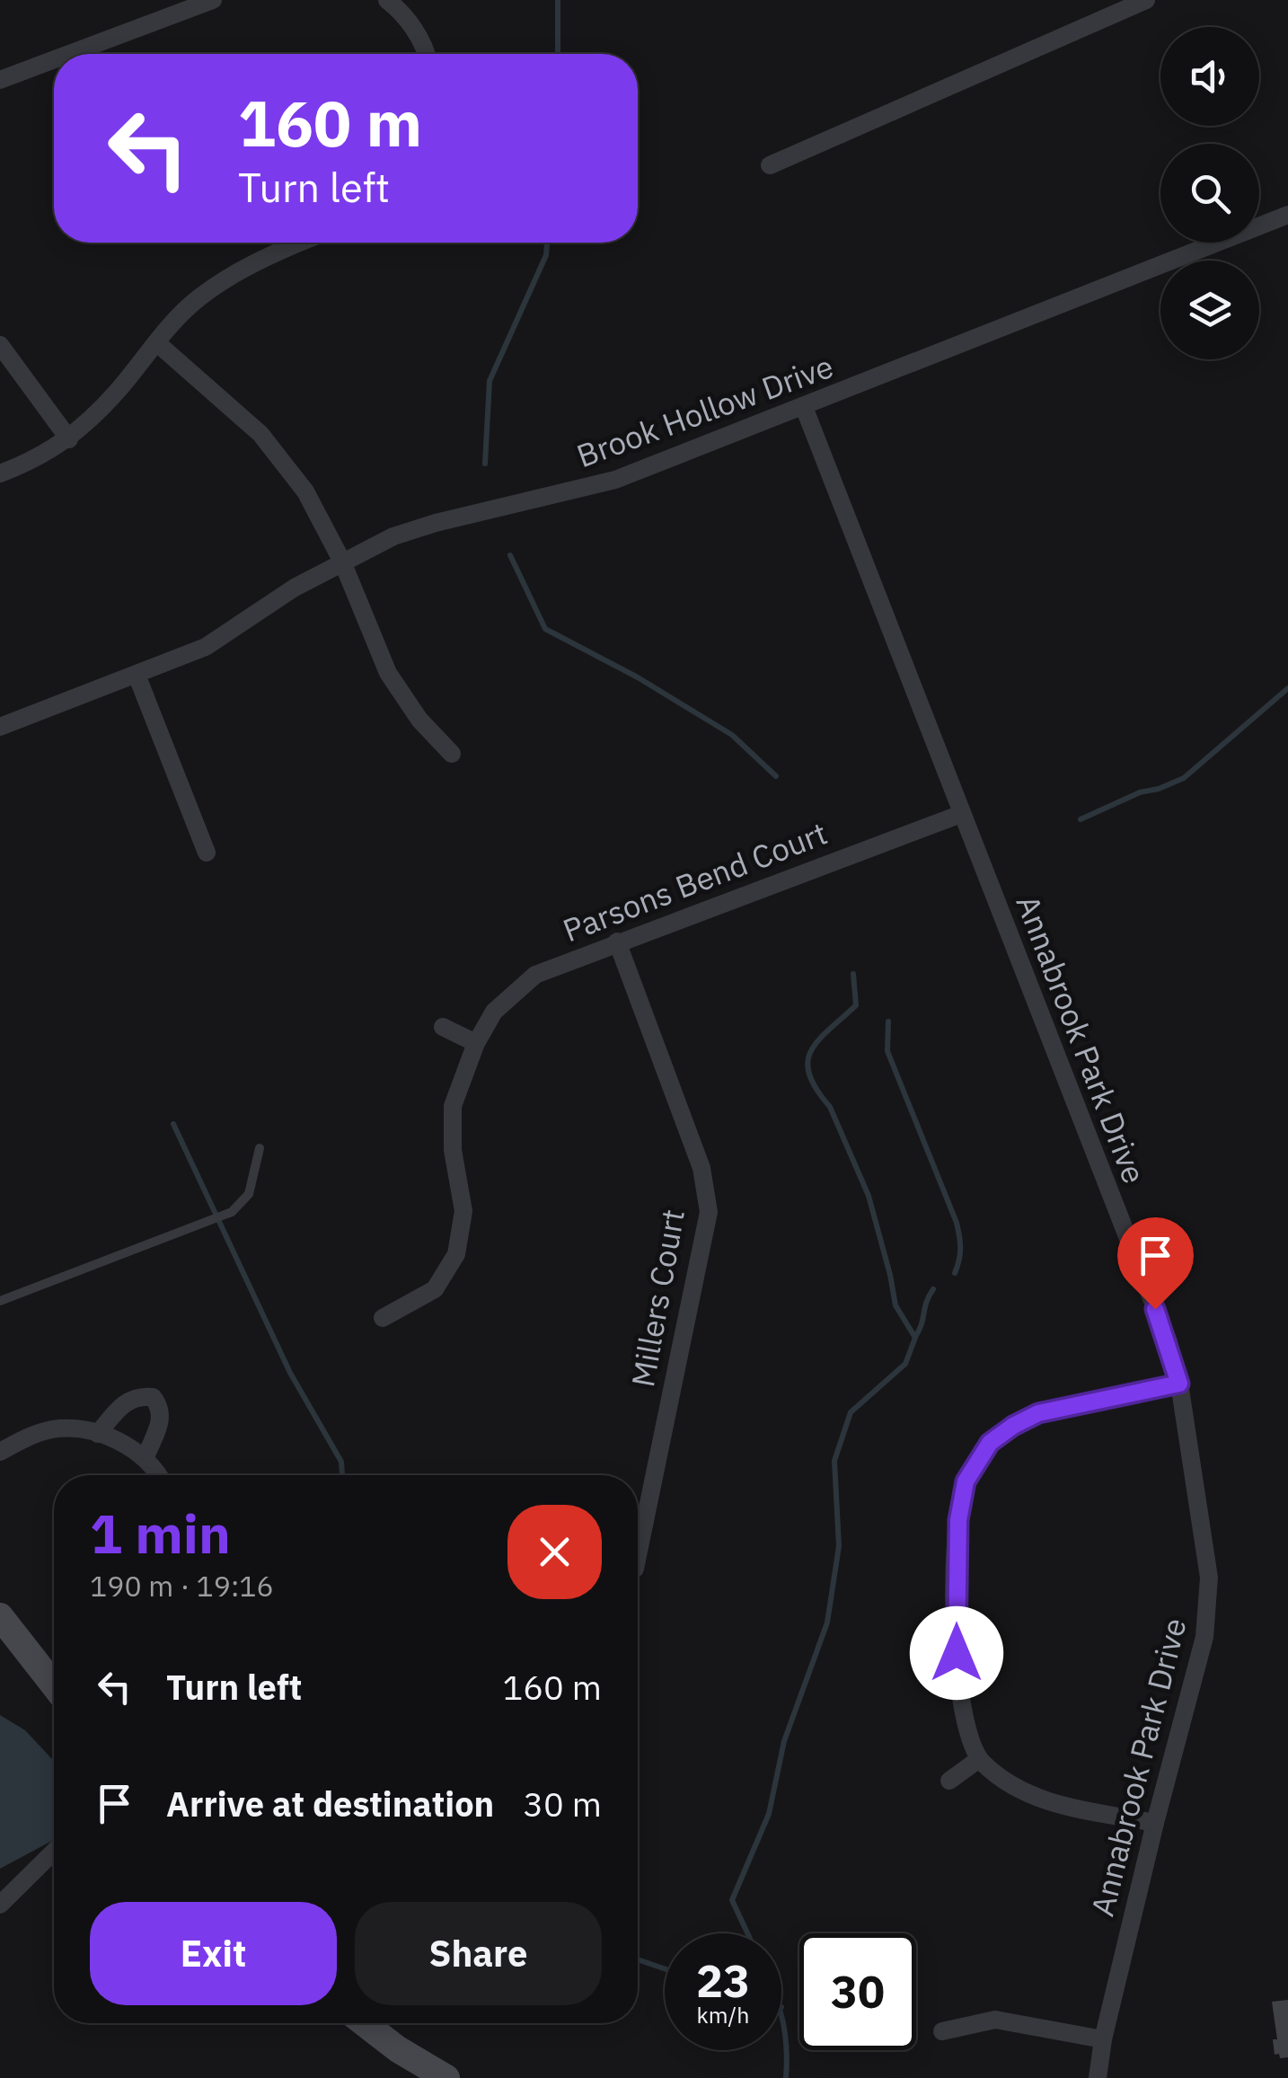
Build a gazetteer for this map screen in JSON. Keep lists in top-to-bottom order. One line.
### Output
{"streets":{"street":["Brook Hollow Drive","Parsons Bend Court","Annabrook Park Drive","Millers Court"]},"crossings":[["Brook Hollow Drive","Annabrook Park Drive"],["Parsons Bend Court","Annabrook Park Drive"],["Parsons Bend Court","Millers Court"]],"page":{"turn":["160 m","Turn left"],"heading":["1 min","190 m · 19:16"],"list":[{"name":"Turn left","value":"160 m"},{"name":"Arrive at destination","value":"30 m"}],"buttons":["Exit","Share"],"speed":"23 km/h","limit":"30"}}
